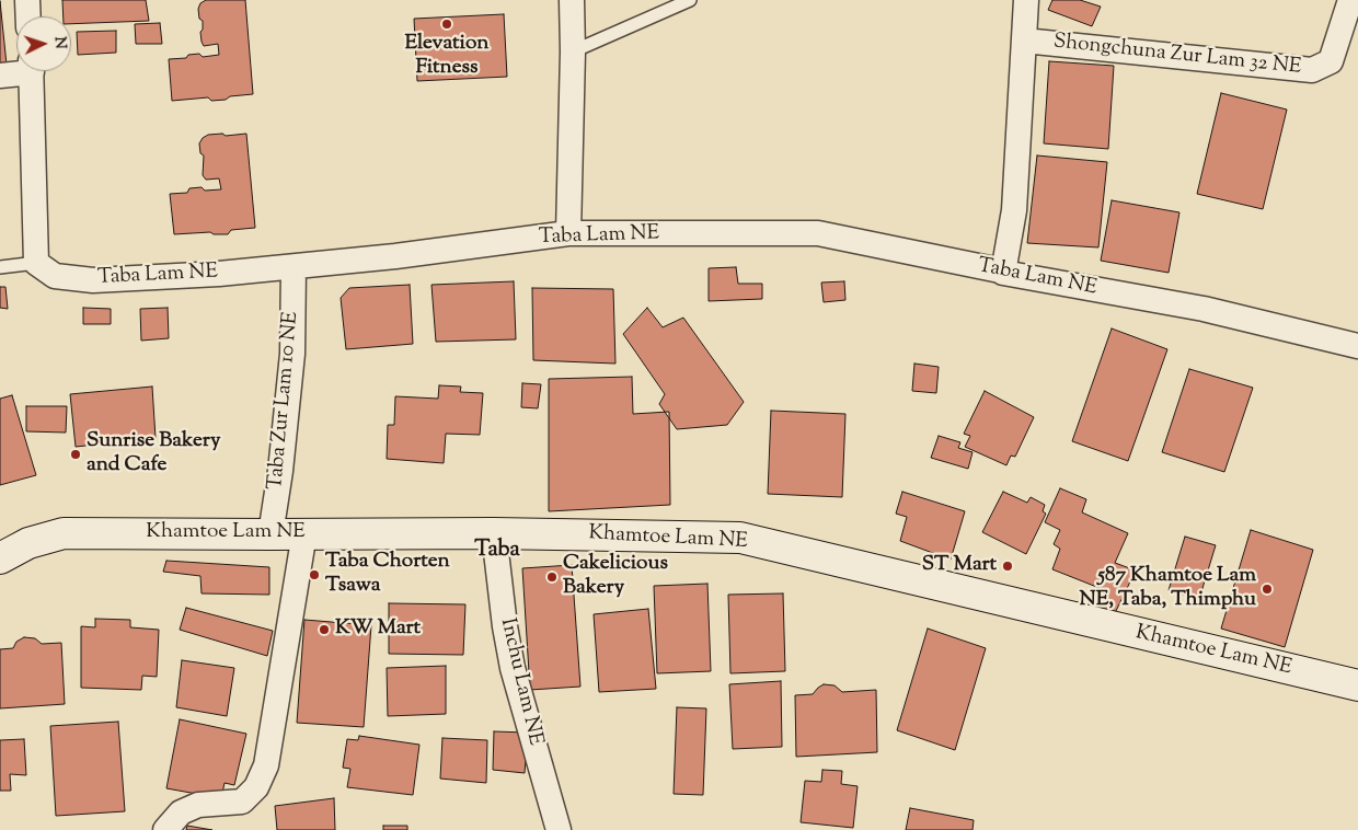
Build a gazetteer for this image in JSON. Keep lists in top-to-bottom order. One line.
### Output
{"streets":{"main road":["Khamtoe Lam NE"],"street":["Shongchuna Zur Lam 32 NE","Taba Lam NE","Taba Zur Lam 10 NE","Inchu Lam NE"]},"crossings":[["Taba Lam NE","Taba Zur Lam 10 NE"],["Taba Zur Lam 10 NE","Khamtoe Lam NE"],["Khamtoe Lam NE","Inchu Lam NE"]],"districts":["Taba"],"places":["Elevation Fitness","Sunrise Bakery and Cafe","ST Mart","Taba Chorten Tsawa","Cakelicious Bakery","587 Khamtoe Lam NE, Taba, Thimphu","KW Mart"],"north":"right"}
